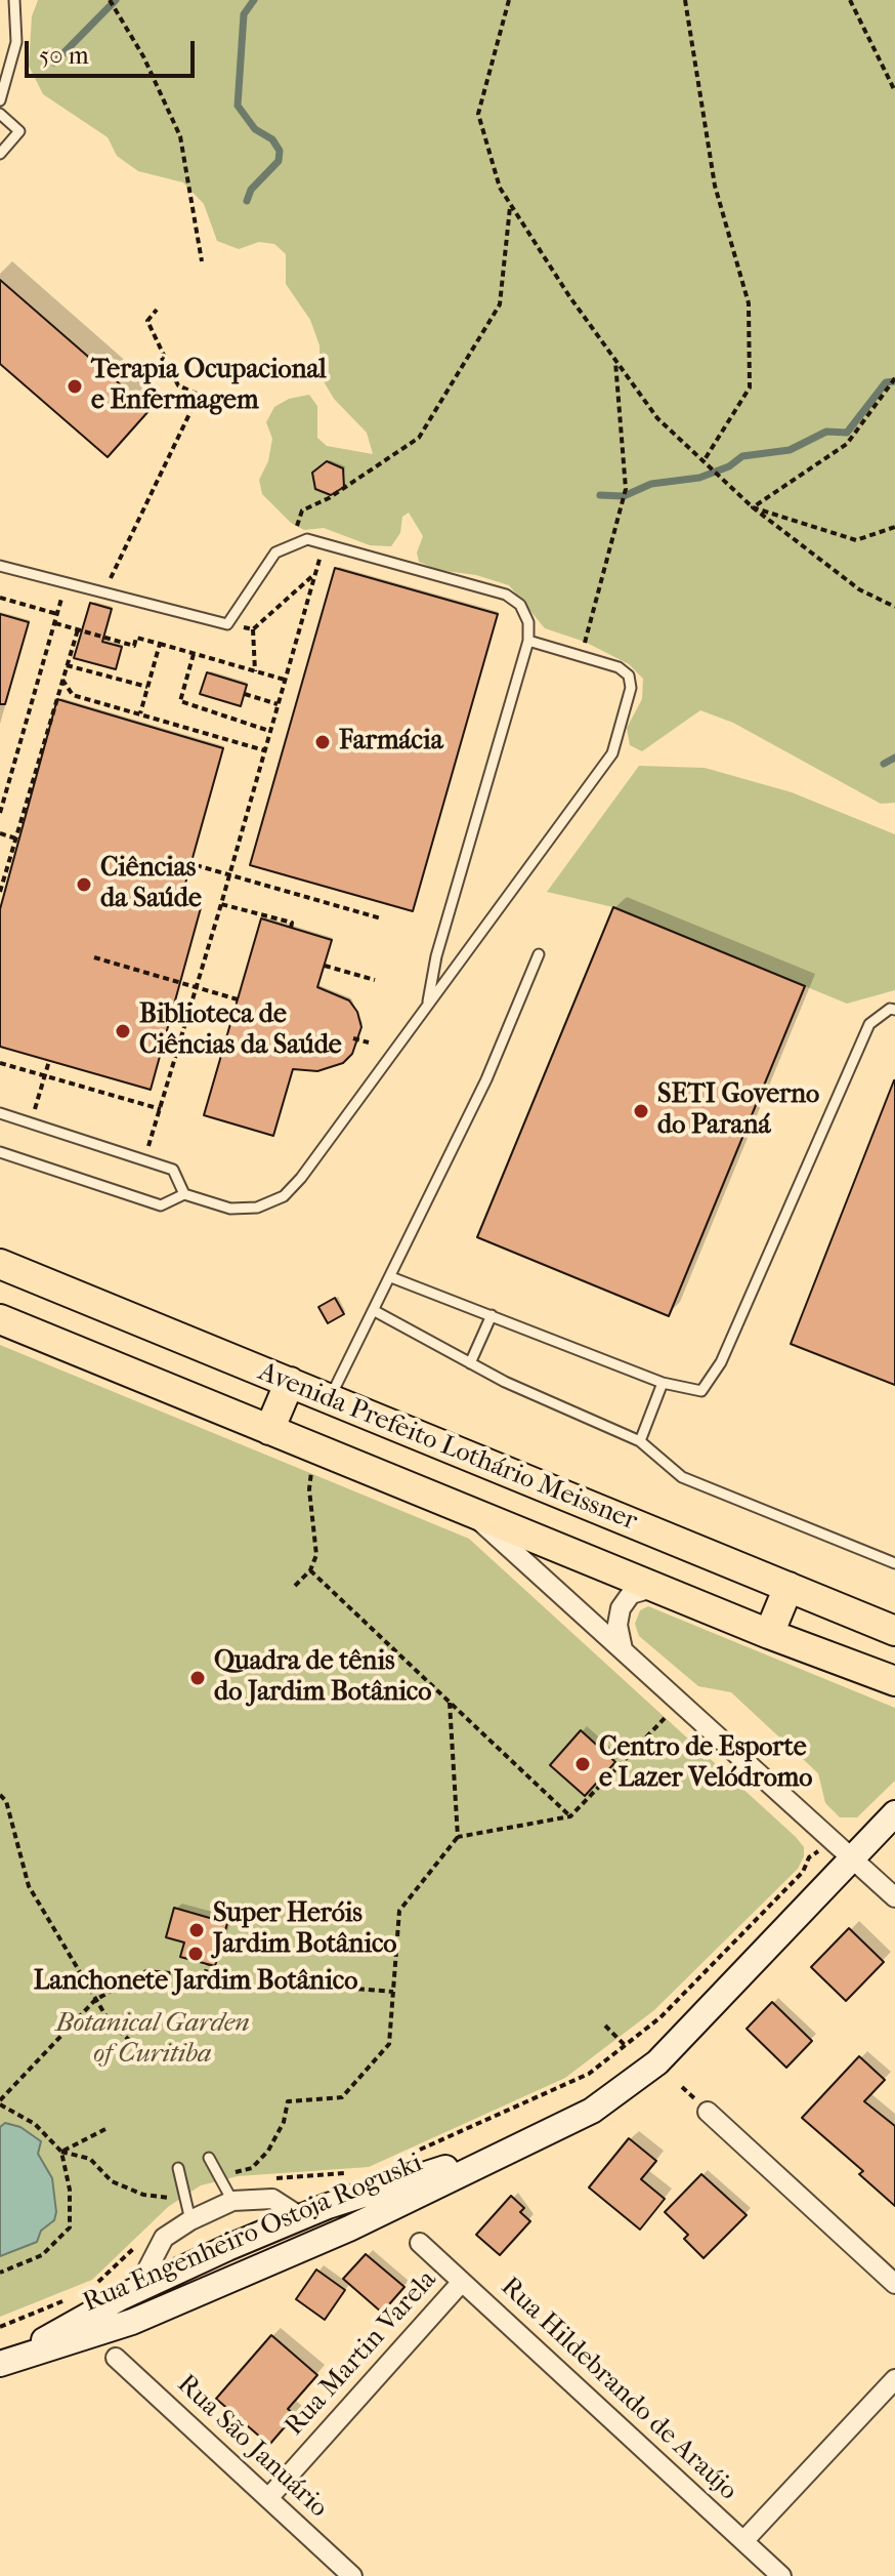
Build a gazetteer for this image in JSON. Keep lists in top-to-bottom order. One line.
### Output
{"streets":{"main road":["Avenida Prefeito Lothário Meissner","Rua Engenheiro Ostoja Roguski"],"street":["Rua Martin Varela","Rua Hildebrando de Araújo","Rua São Januário"]},"crossings":[["Rua Martin Varela","Rua Hildebrando de Araújo"],["Rua Martin Varela","Rua São Januário"]],"parks":["Botanical Garden of Curitiba"],"places":["Terapia Ocupacional e Enfermagem","Farmácia","Ciências da Saúde","Biblioteca de Ciências da Saúde","SETI Governo do Paraná","Quadra de tênis do Jardim Botânico","Centro de Esporte e Lazer Velódromo","Super Heróis Jardim Botânico","Lanchonete Jardim Botânico"],"scale_bar":"50 m"}
